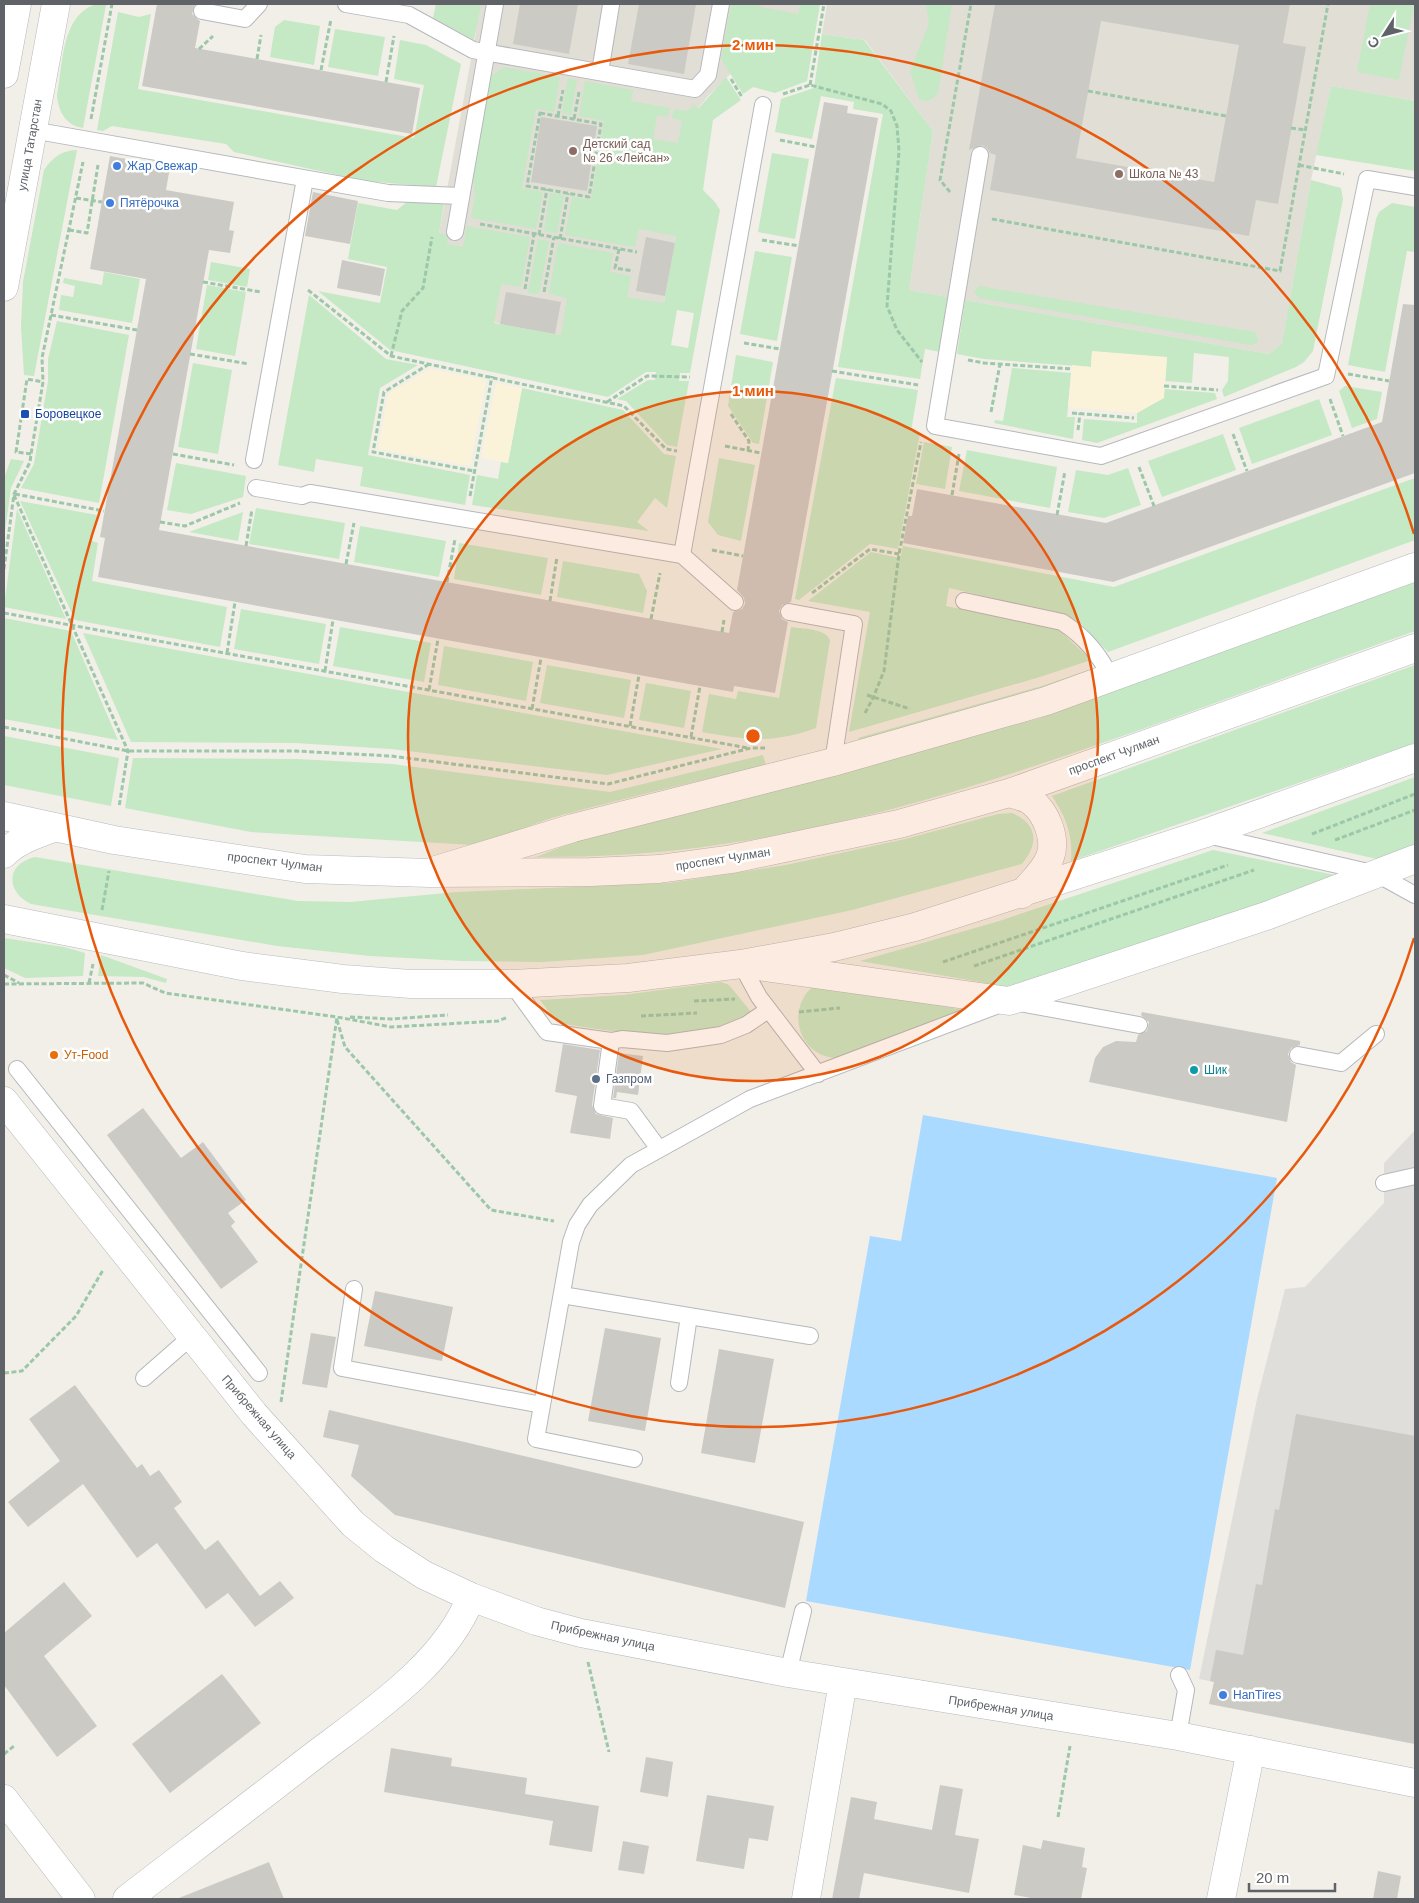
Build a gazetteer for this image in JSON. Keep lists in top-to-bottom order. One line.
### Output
{"streets":{"street":["улица Татарстан","проспект Чулман","Прибрежная улица"]},"places":{"other":["Детский сад № 26 «Лейсан»","Жар Свежар","Школа № 43","Пятёрочка","Ут-Food","Шик","Газпром","HanTires"],"transit":["Боровецкое"]},"scale_bar":"20 m","north":"bottom left","rings":["2 мин","1 мин"]}
